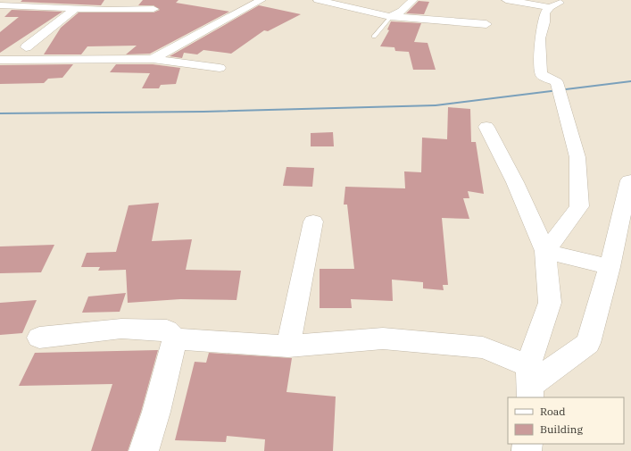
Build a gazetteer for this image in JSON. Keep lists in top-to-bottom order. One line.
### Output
{"legend":["Road","Building"]}
